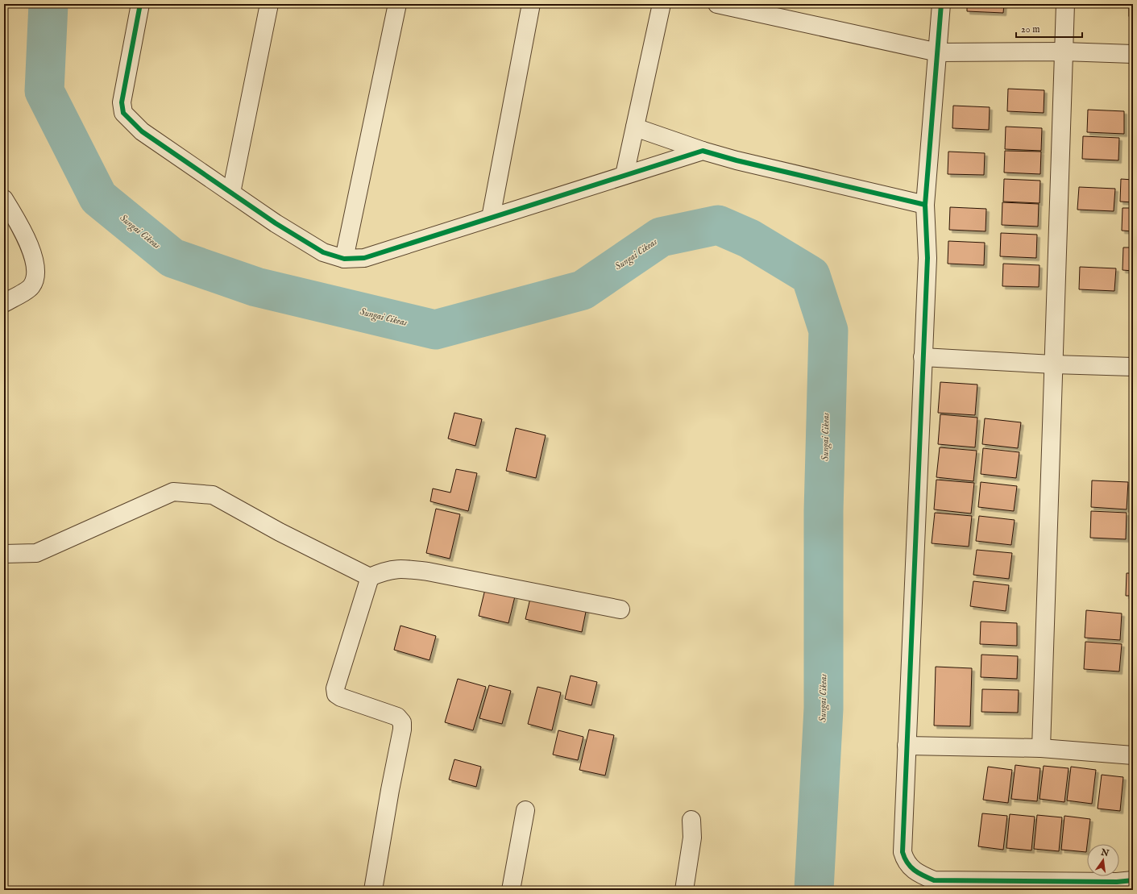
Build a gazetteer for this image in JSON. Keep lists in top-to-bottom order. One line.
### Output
{"water":["Sungai Cikeas"],"scale_bar":"20 m","north":"top"}
